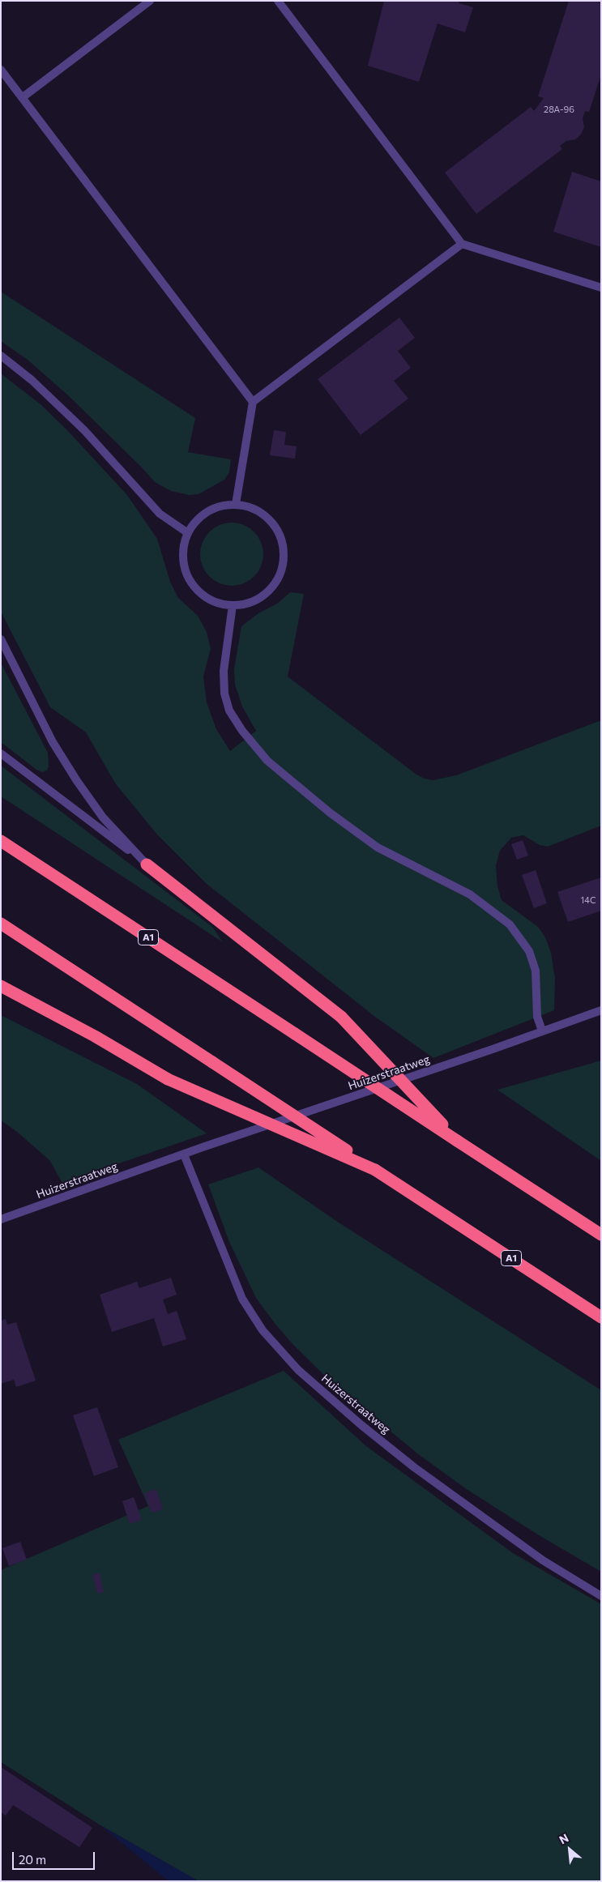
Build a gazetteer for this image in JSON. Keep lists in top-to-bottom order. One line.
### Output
{"streets":{"highway":["A1"],"street":["Huizerstraatweg"]},"house_numbers":["28A-96","14C"],"scale_bar":"20 m","north":"top left"}
